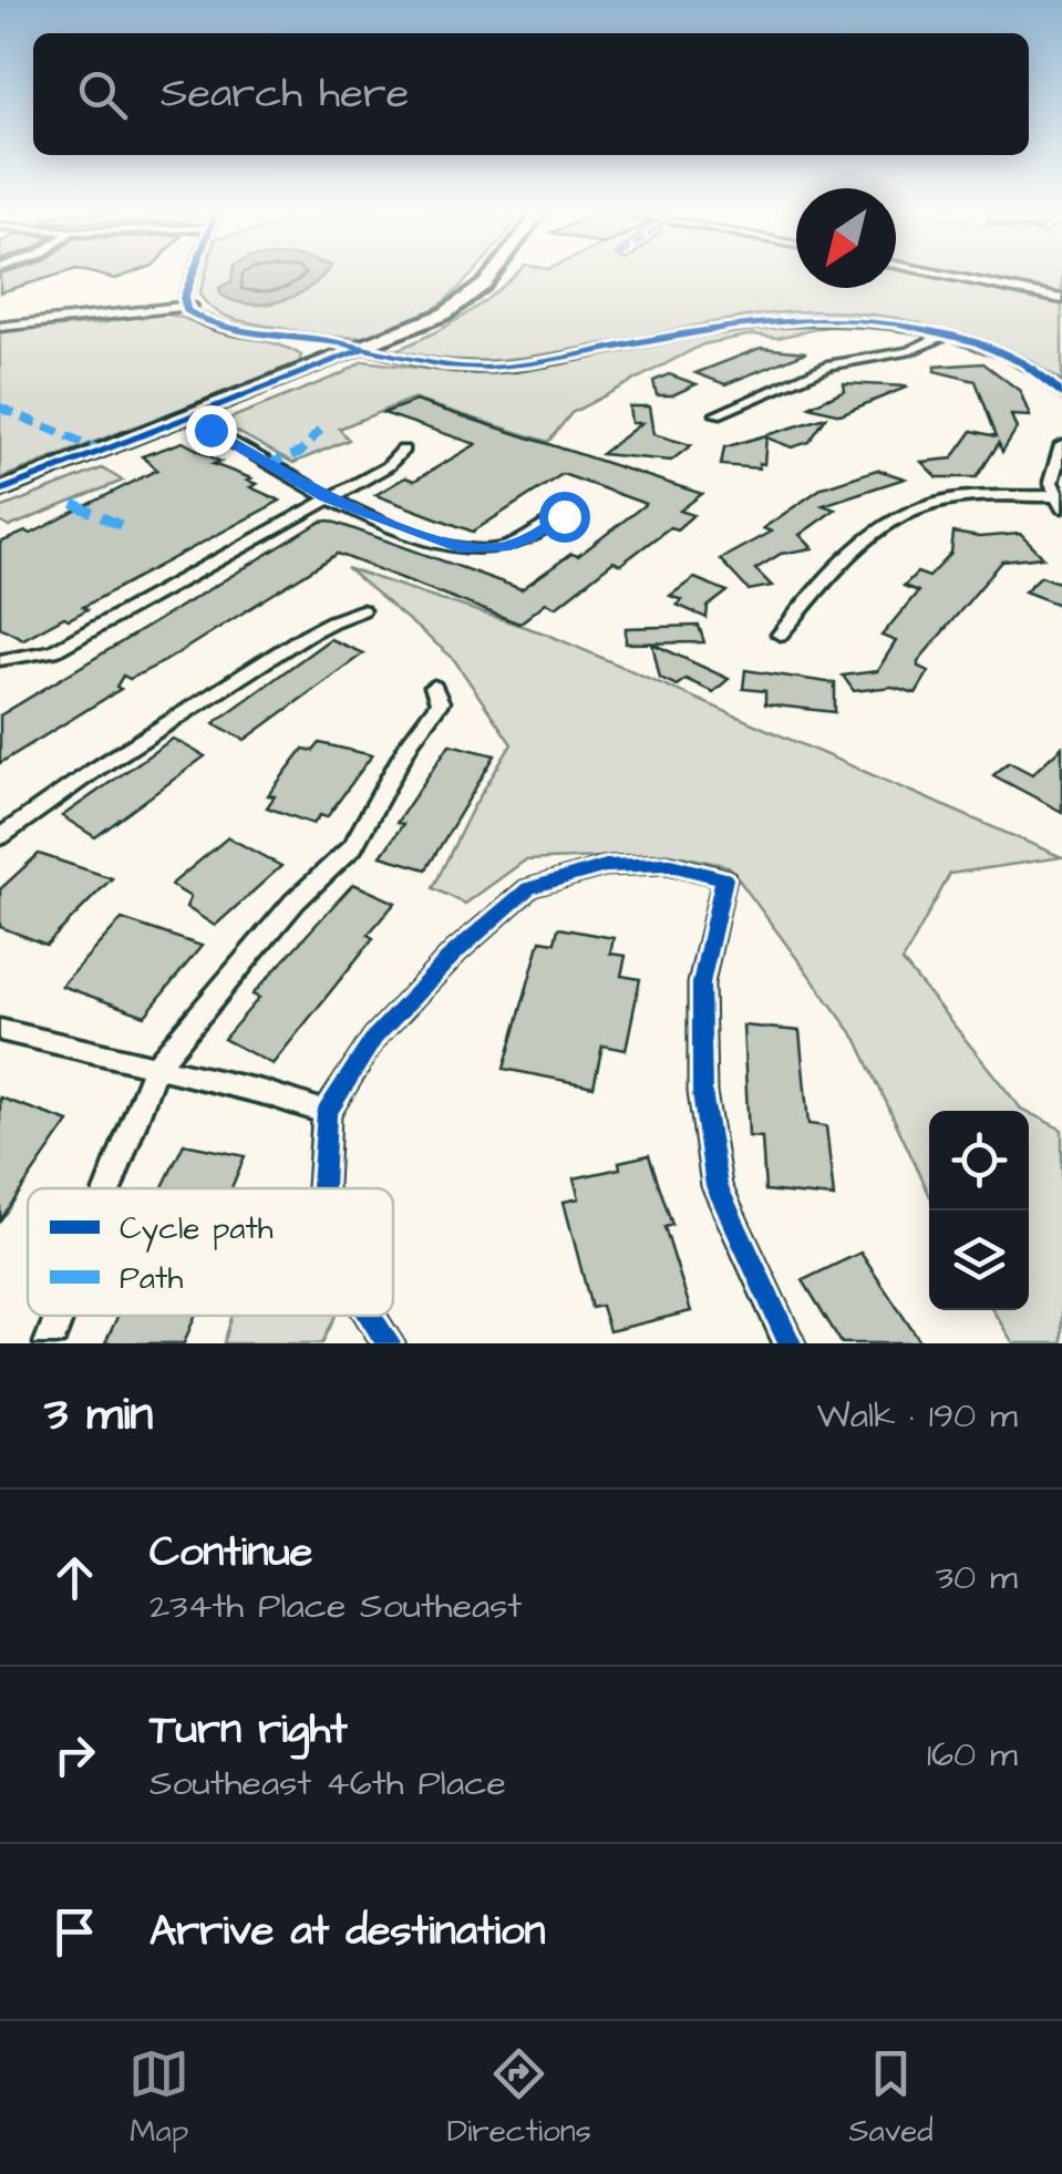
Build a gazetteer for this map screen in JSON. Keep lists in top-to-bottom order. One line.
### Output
{"legend":["Cycle path","Path"],"north":"bottom left","page":{"search":"Search here","heading":["3 min","Walk · 190 m"],"list":[["Continue","234th Place Southeast","30 m"],["Turn right","Southeast 46th Place","160 m"],"Arrive at destination"],"nav":["Map","Directions","Saved"]}}
